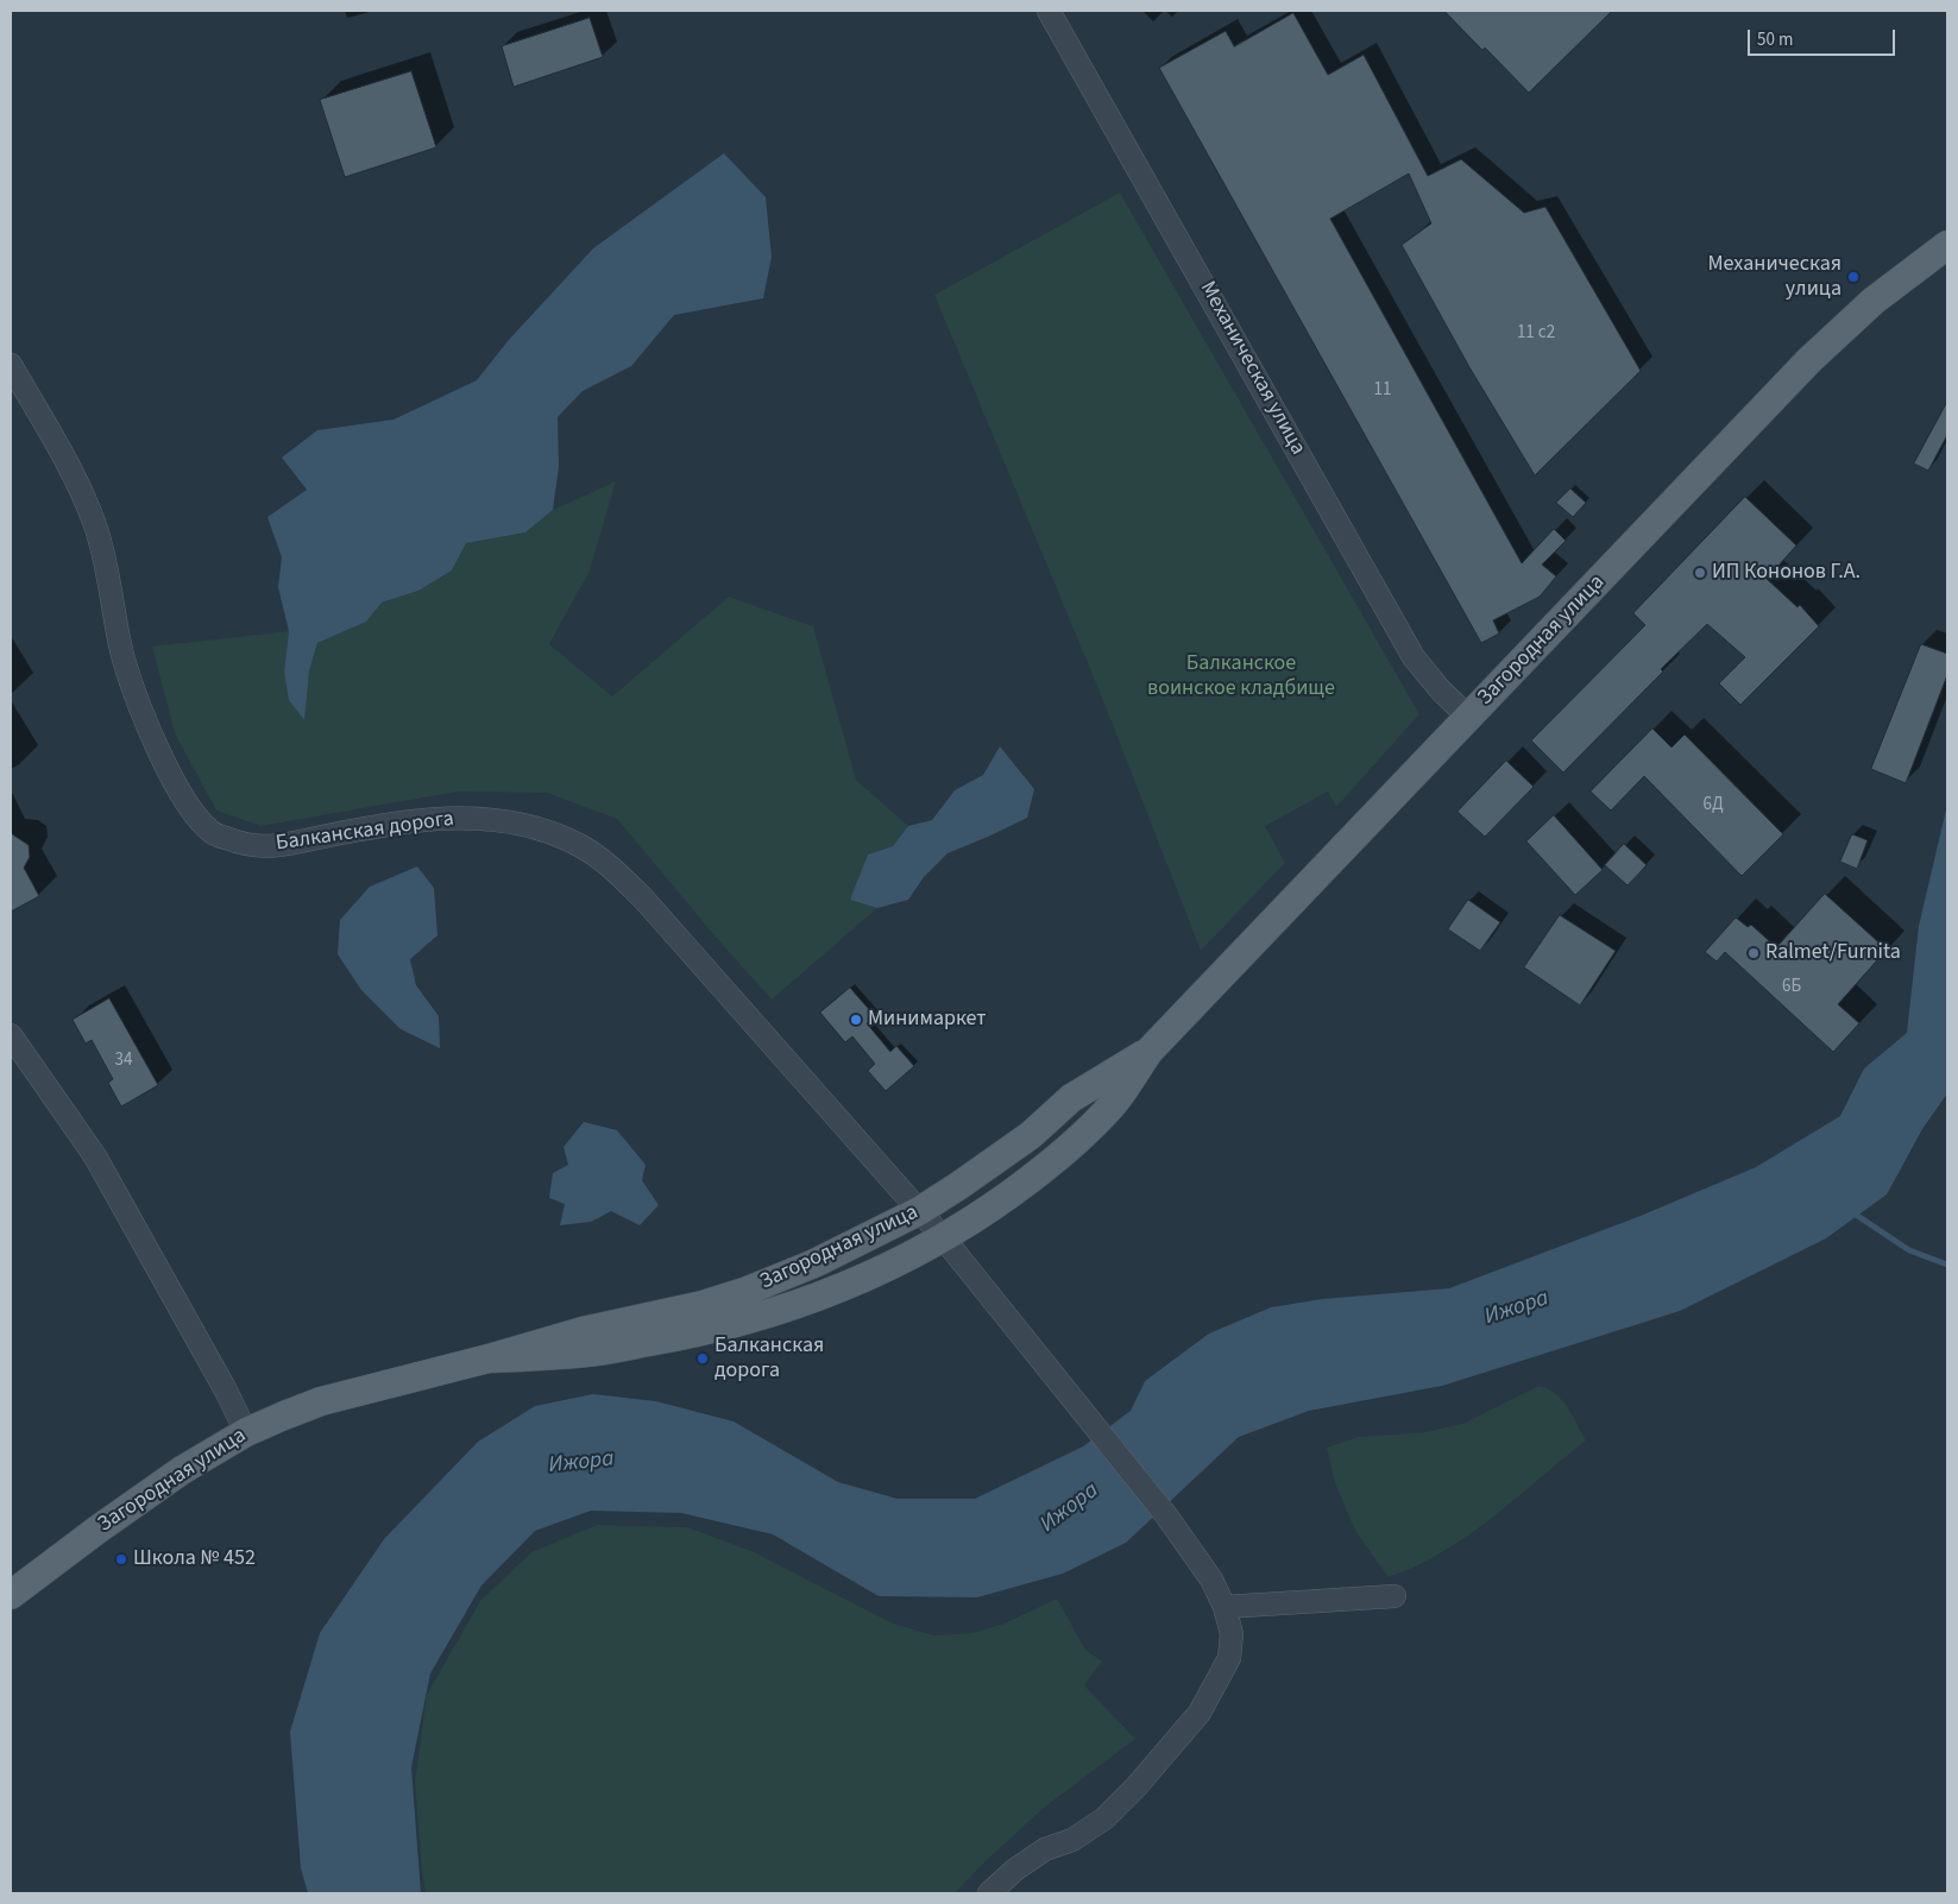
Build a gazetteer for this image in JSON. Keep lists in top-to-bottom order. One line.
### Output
{"streets":{"main road":["Загородная улица"],"street":["Механическая улица","Балканская дорога"]},"crossings":[["Механическая улица","Загородная улица"],["Загородная улица","Балканская дорога"]],"water":["Ижора"],"parks":["Балканское воинское кладбище"],"places":["Механическая улица","ИП Кононов Г.А.","Ralmet/Furnita","Минимаркет","Балканская дорога","Школа № 452"],"house_numbers":["11 с2","11","6Д","6Б","34"],"scale_bar":"50 m"}
